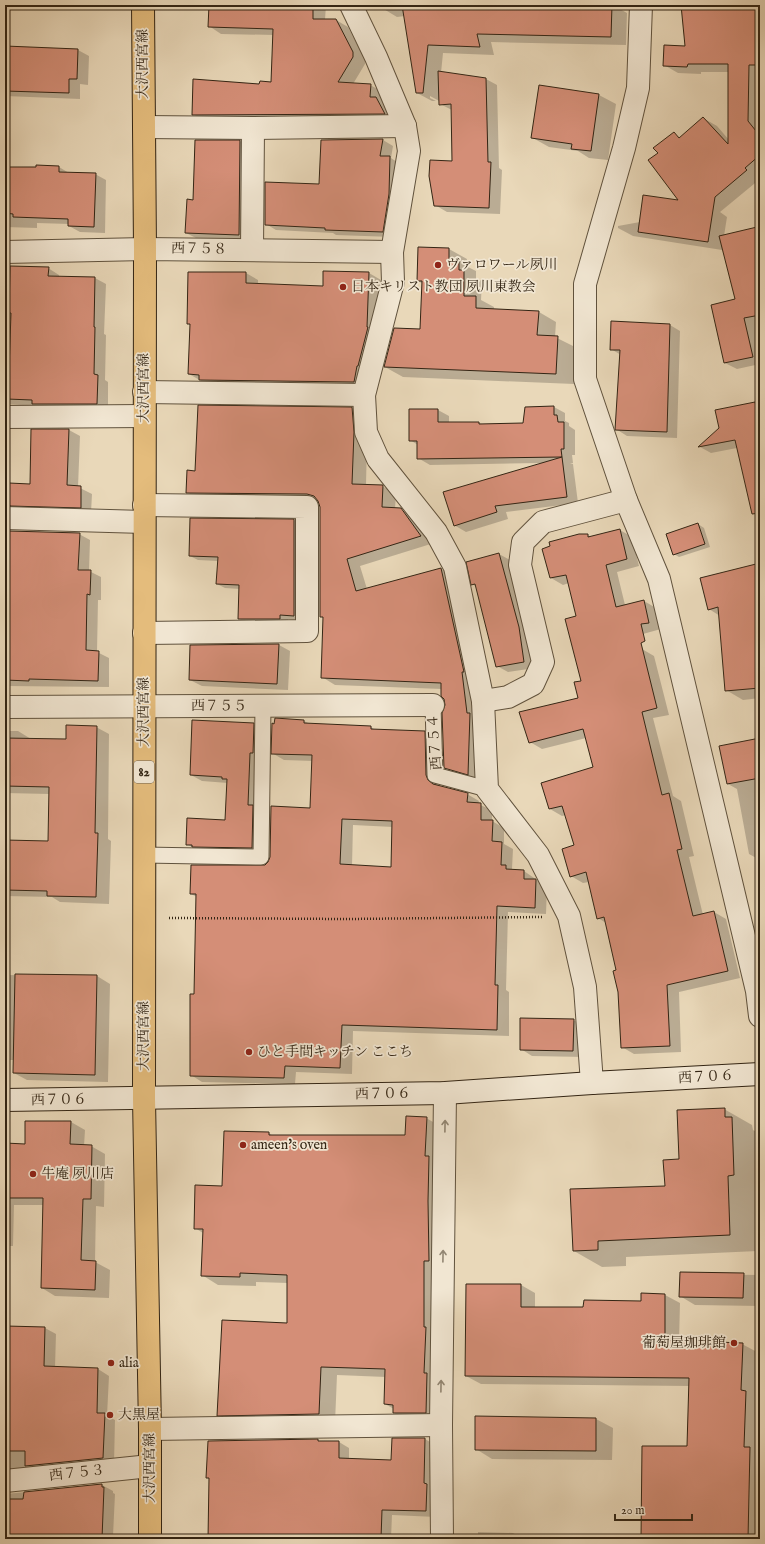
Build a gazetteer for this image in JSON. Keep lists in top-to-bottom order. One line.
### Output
{"streets":{"main road":["大沢西宮線","82"],"street":["西７５８","西７５５","西７０６","西７５３"],"lane":["西７５４"]},"crossings":[["大沢西宮線","西７５８"],["大沢西宮線","西７５５"],["大沢西宮線","西７０６"],["大沢西宮線","西７５３"],["西７５５","西７５４"]],"places":["ヴァロワール夙川","日本キリスト教団 夙川東教会","ひと手間キッチン ここち","ameen's oven","牛庵 夙川店","葡萄屋珈琲館","alia","大黒屋"],"scale_bar":"20 m"}
